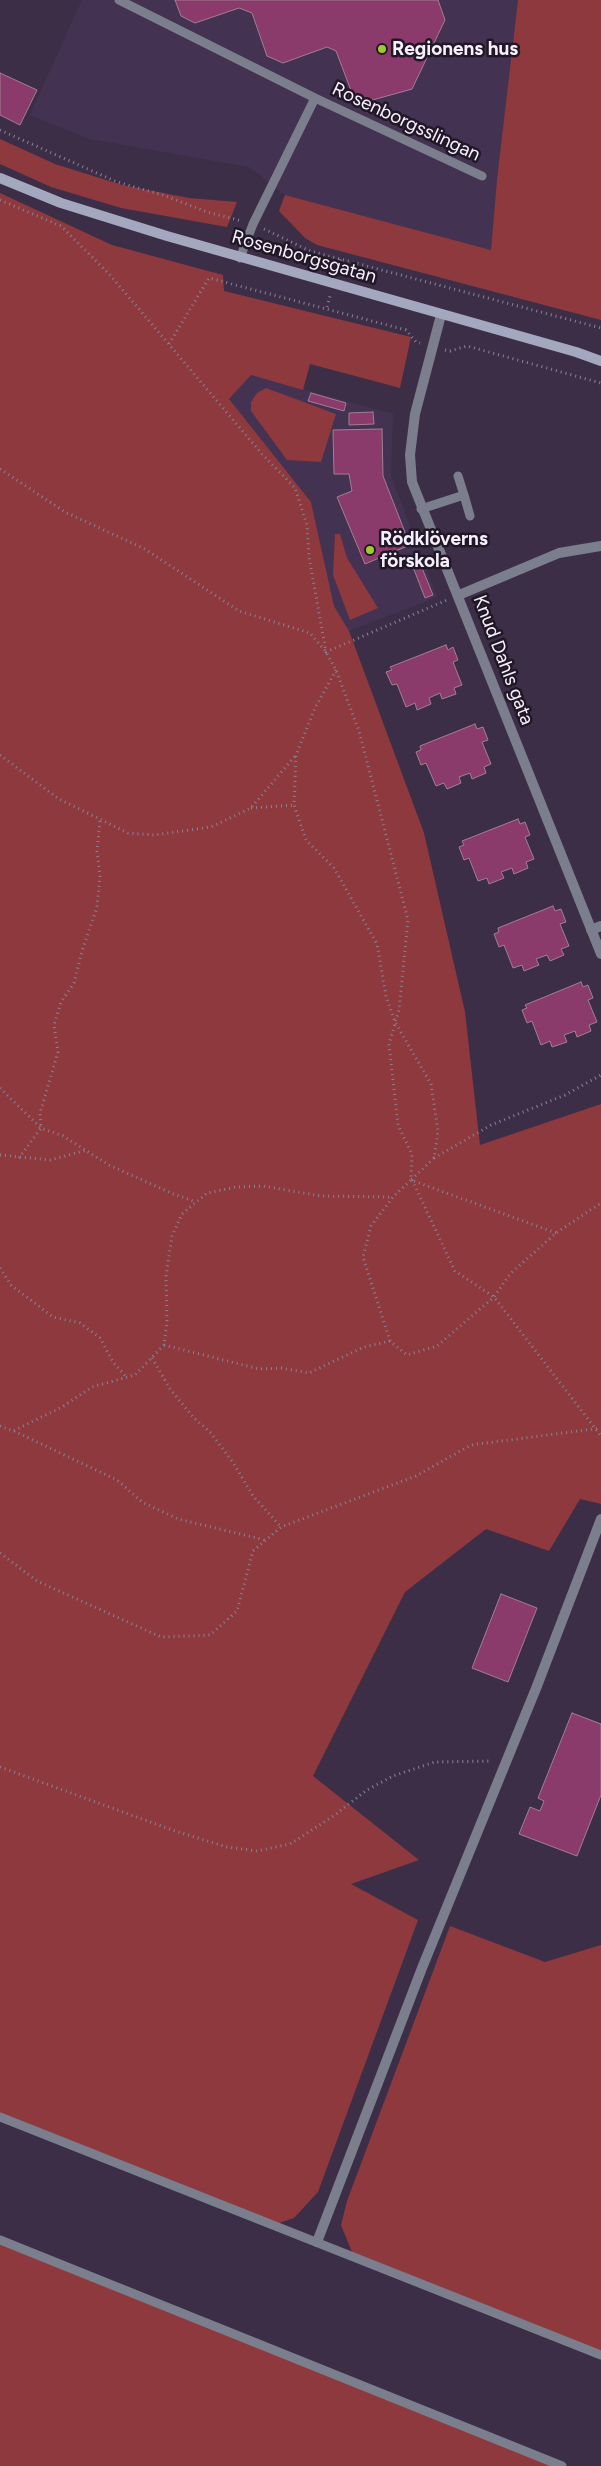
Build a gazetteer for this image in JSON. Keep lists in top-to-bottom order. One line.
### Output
{"streets":{"street":["Rosenborgsgatan","Knud Dahls gata"],"lane":["Rosenborgsslingan"]},"crossings":[["Rosenborgsslingan","Rosenborgsgatan"],["Rosenborgsgatan","Knud Dahls gata"]],"places":["Regionens hus","Rödklöverns förskola"]}
